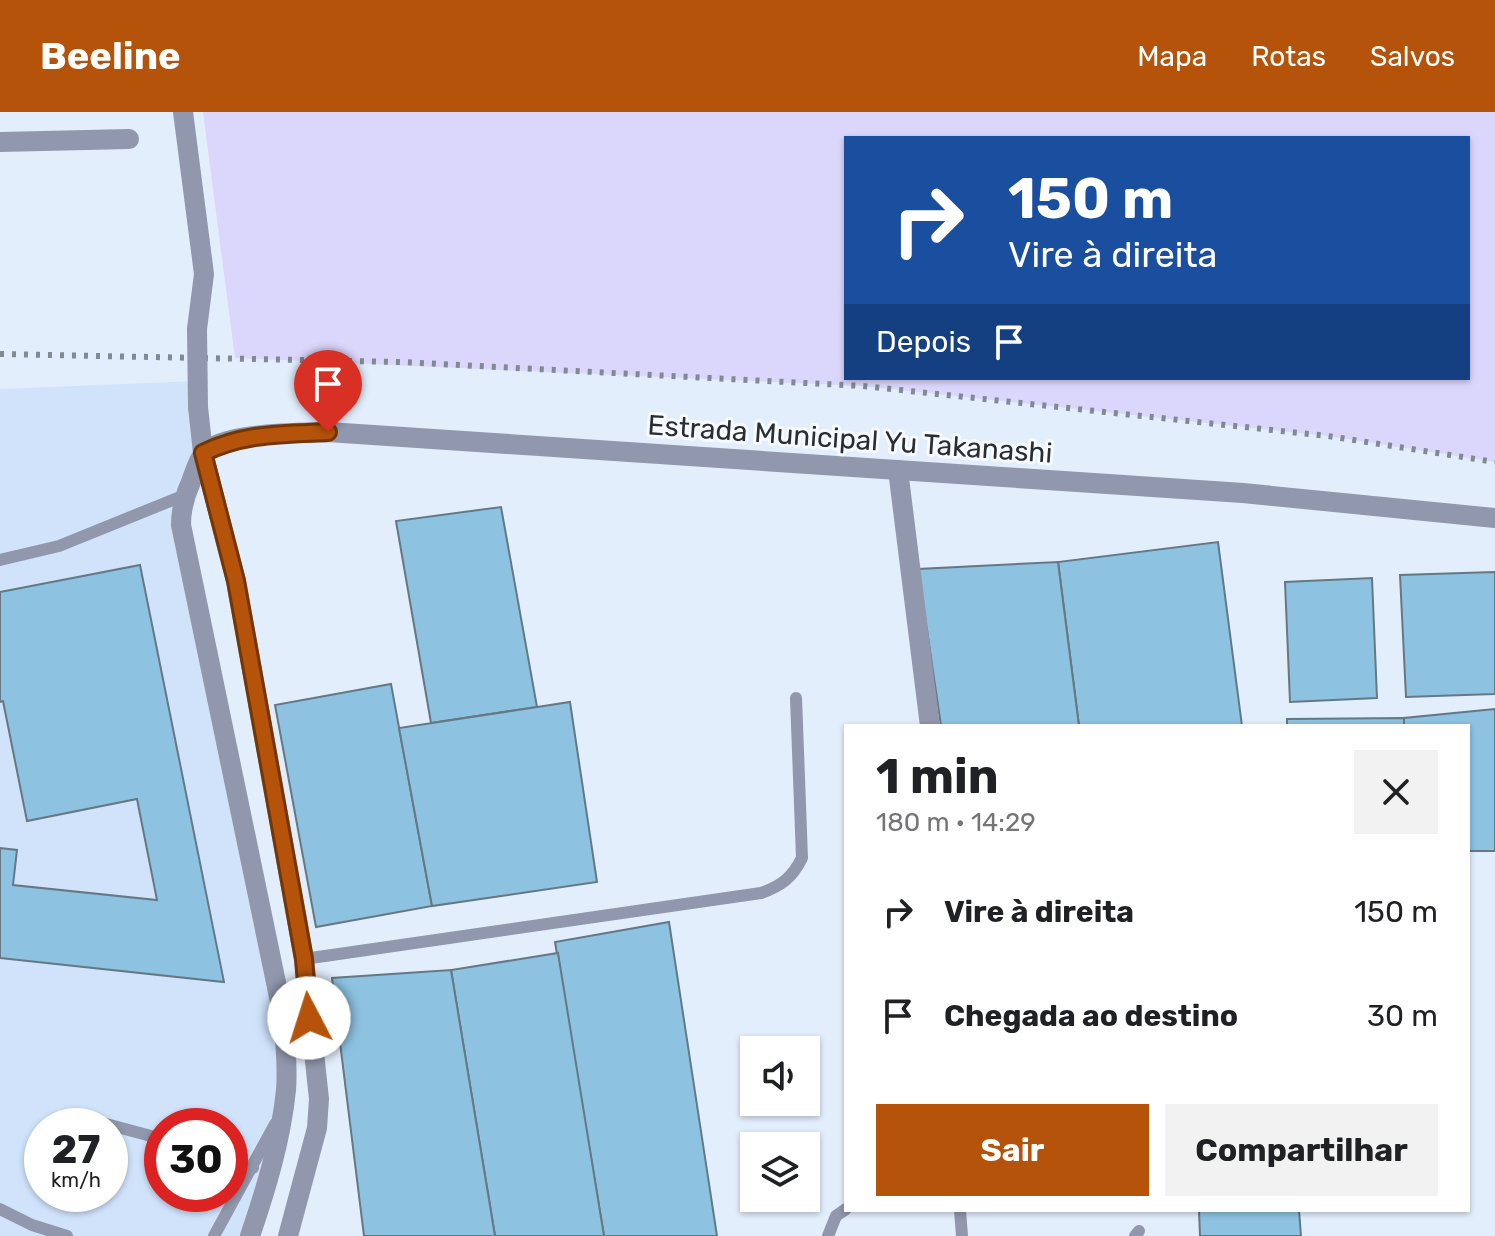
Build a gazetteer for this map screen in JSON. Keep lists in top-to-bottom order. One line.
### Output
{"streets":{"street":["Estrada Municipal Yu Takanashi"]},"page":{"header":"Beeline","nav":["Mapa","Rotas","Salvos"],"turn":["150 m","Vire à direita"],"then":"Depois","heading":["1 min","180 m · 14:29"],"list":[{"name":"Vire à direita","value":"150 m"},{"name":"Chegada ao destino","value":"30 m"}],"buttons":["Sair","Compartilhar"],"speed":"27 km/h","limit":"30"}}
